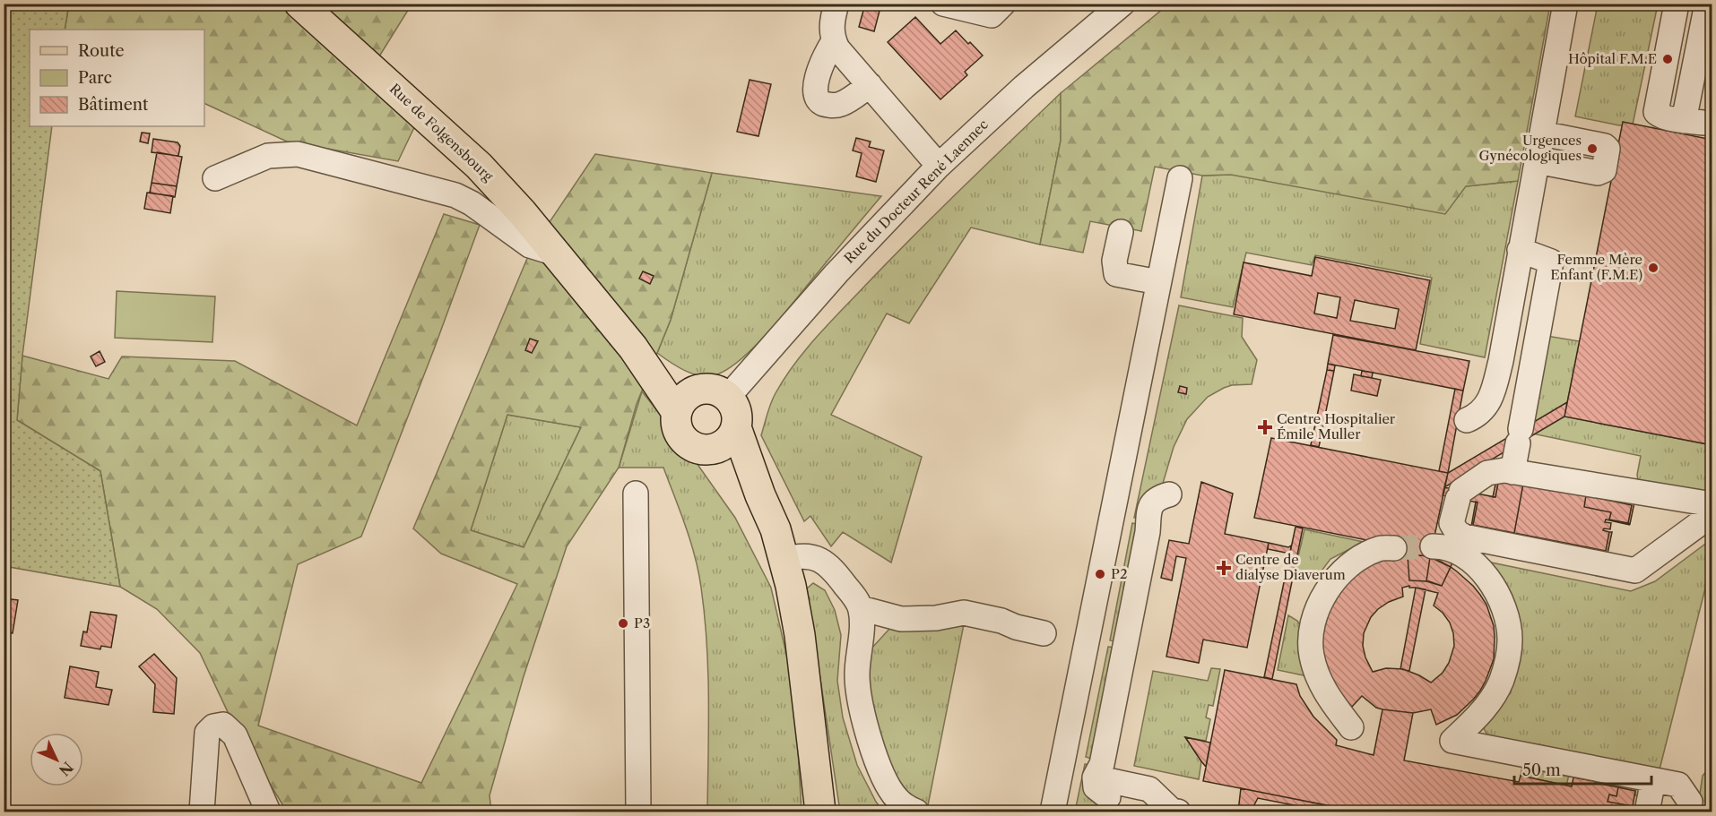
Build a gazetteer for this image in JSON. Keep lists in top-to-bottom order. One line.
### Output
{"streets":{"main road":["Rue de Folgensbourg"],"street":["Rue du Docteur René Laennec"]},"crossings":[["Rue de Folgensbourg","Rue du Docteur René Laennec"]],"places":{"other":["Hôpital F.M.E","Urgences Gynécologiques","Femme Mère Enfant (F.M.E)","P2","P3"],"health":["Centre Hospitalier Émile Muller","Centre de dialyse Diaverum"]},"legend":["Route","Parc","Bâtiment"],"scale_bar":"50 m","north":"bottom right"}
